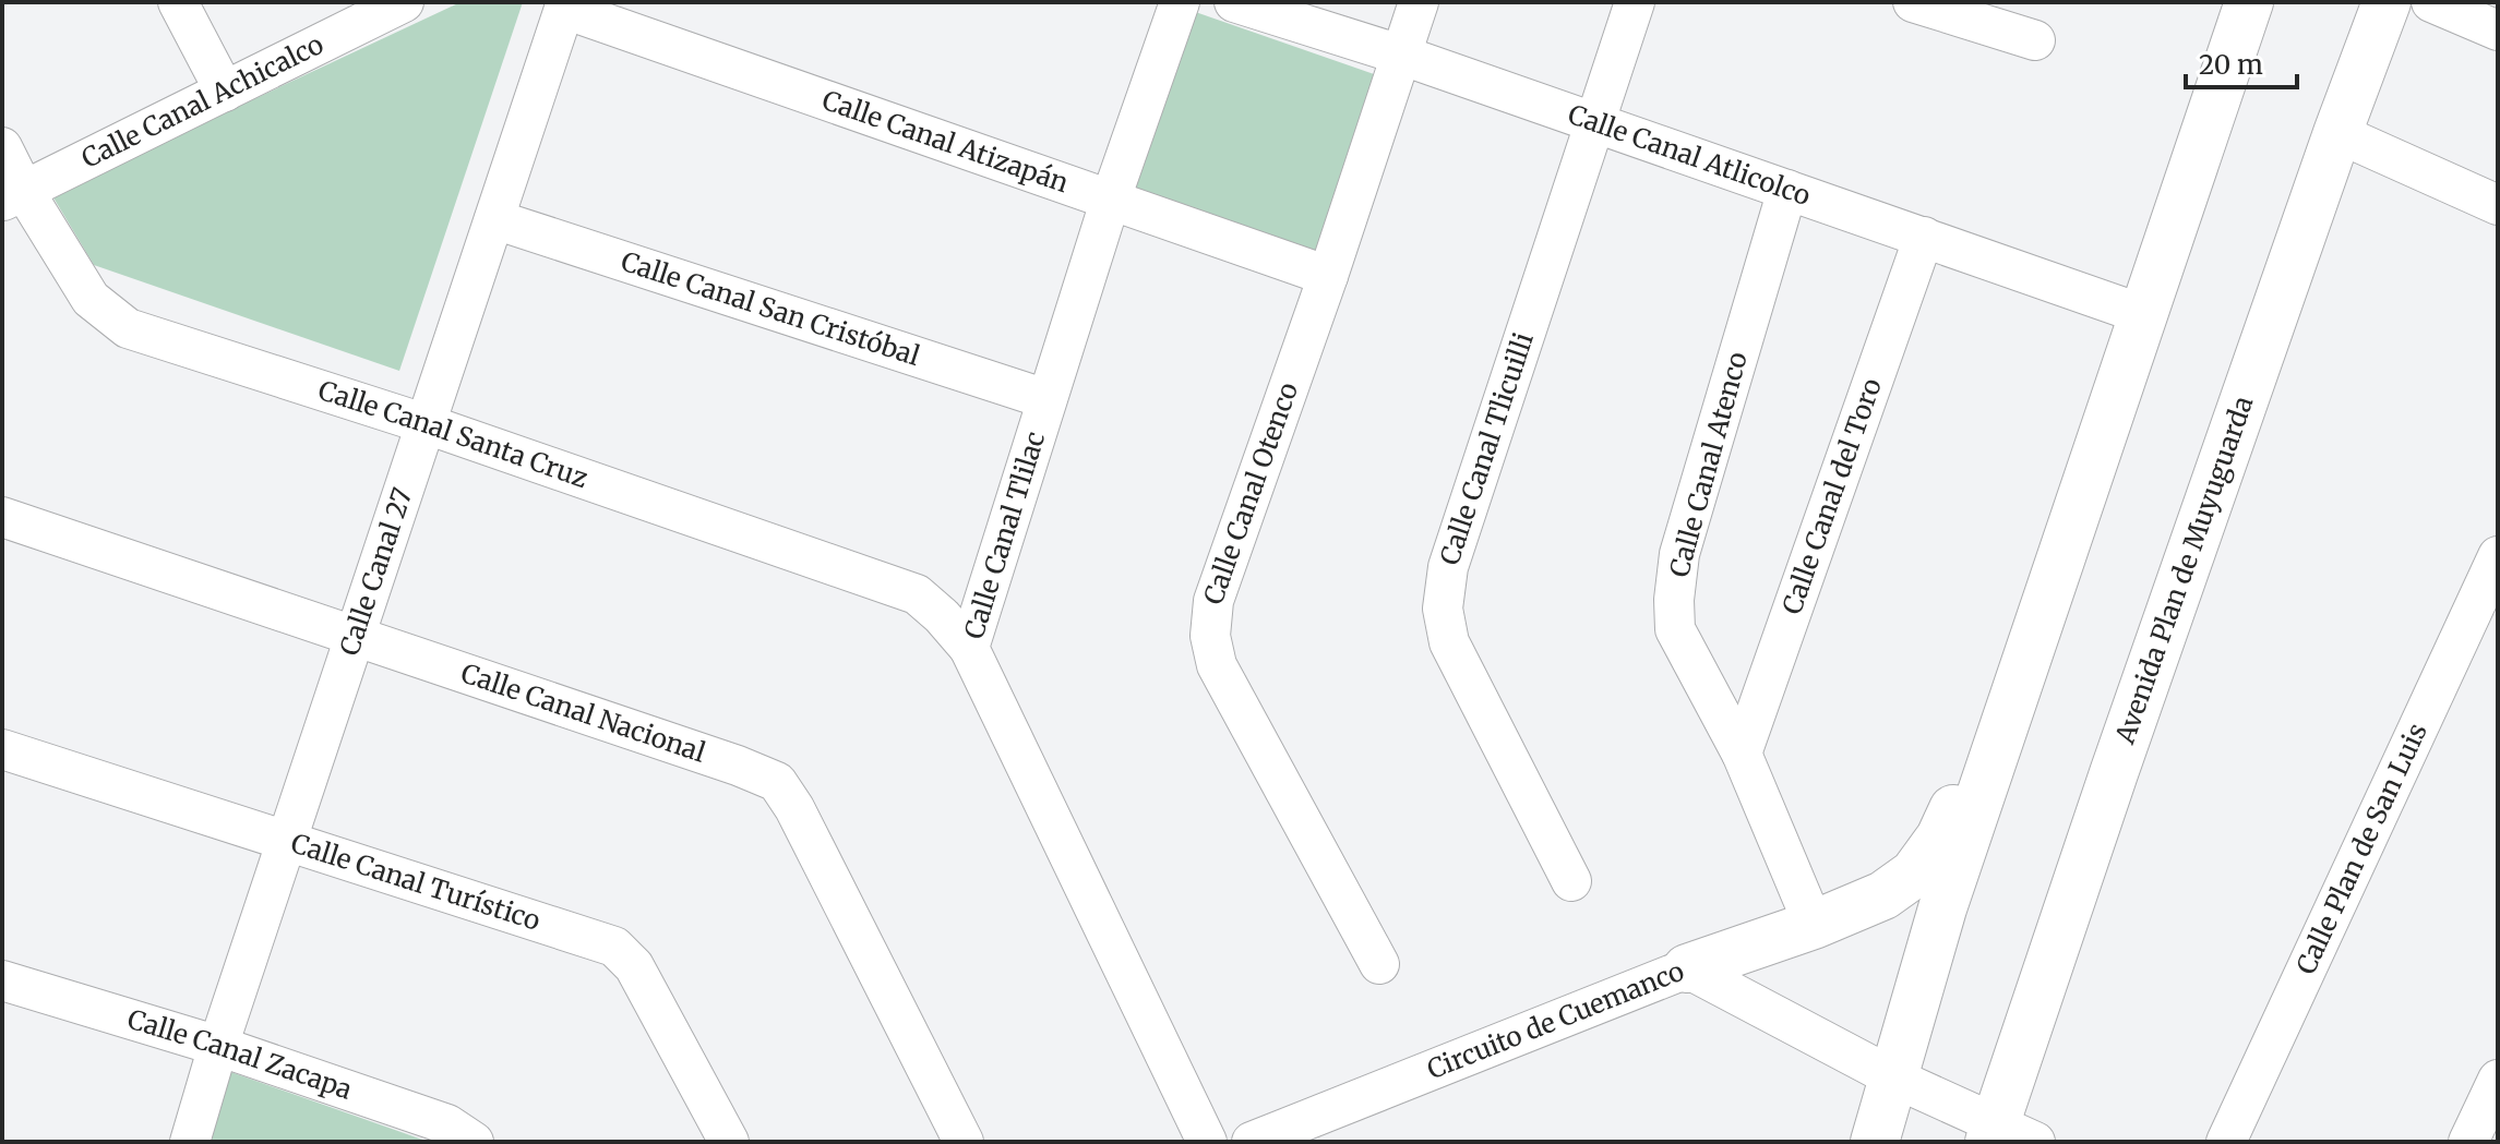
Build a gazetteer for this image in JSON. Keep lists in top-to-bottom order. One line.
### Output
{"streets":{"main road":["Avenida Plan de Muyuguarda"],"street":["Calle Canal Achicalco","Calle Canal Atizapán","Calle Canal Atlicolco","Calle Canal San Cristóbal","Calle Canal Santa Cruz","Calle Canal Tlicuilli","Calle Canal Atenco","Calle Canal Otenco","Calle Canal del Toro","Calle Canal Tlilac","Calle Canal 27","Calle Canal Nacional","Calle Plan de San Luis","Calle Canal Turístico","Circuito de Cuemanco","Calle Canal Zacapa"]},"crossings":[["Calle Canal Achicalco","Calle Canal Santa Cruz"],["Calle Canal Atizapán","Calle Canal Otenco"],["Calle Canal Atizapán","Calle Canal Tlilac"],["Calle Canal Atizapán","Calle Canal 27"],["Calle Canal Atlicolco","Calle Canal Tlicuilli"],["Calle Canal Atlicolco","Calle Canal Atenco"],["Calle Canal Atlicolco","Calle Canal Otenco"],["Calle Canal Atlicolco","Calle Canal del Toro"],["Calle Canal San Cristóbal","Calle Canal Tlilac"],["Calle Canal San Cristóbal","Calle Canal 27"],["Calle Canal Santa Cruz","Calle Canal Tlilac"],["Calle Canal Santa Cruz","Calle Canal 27"],["Calle Canal Atenco","Calle Canal del Toro"],["Avenida Plan de Muyuguarda","Circuito de Cuemanco"],["Calle Canal 27","Calle Canal Nacional"],["Calle Canal 27","Calle Canal Turístico"],["Calle Canal 27","Calle Canal Zacapa"]],"scale_bar":"20 m"}
